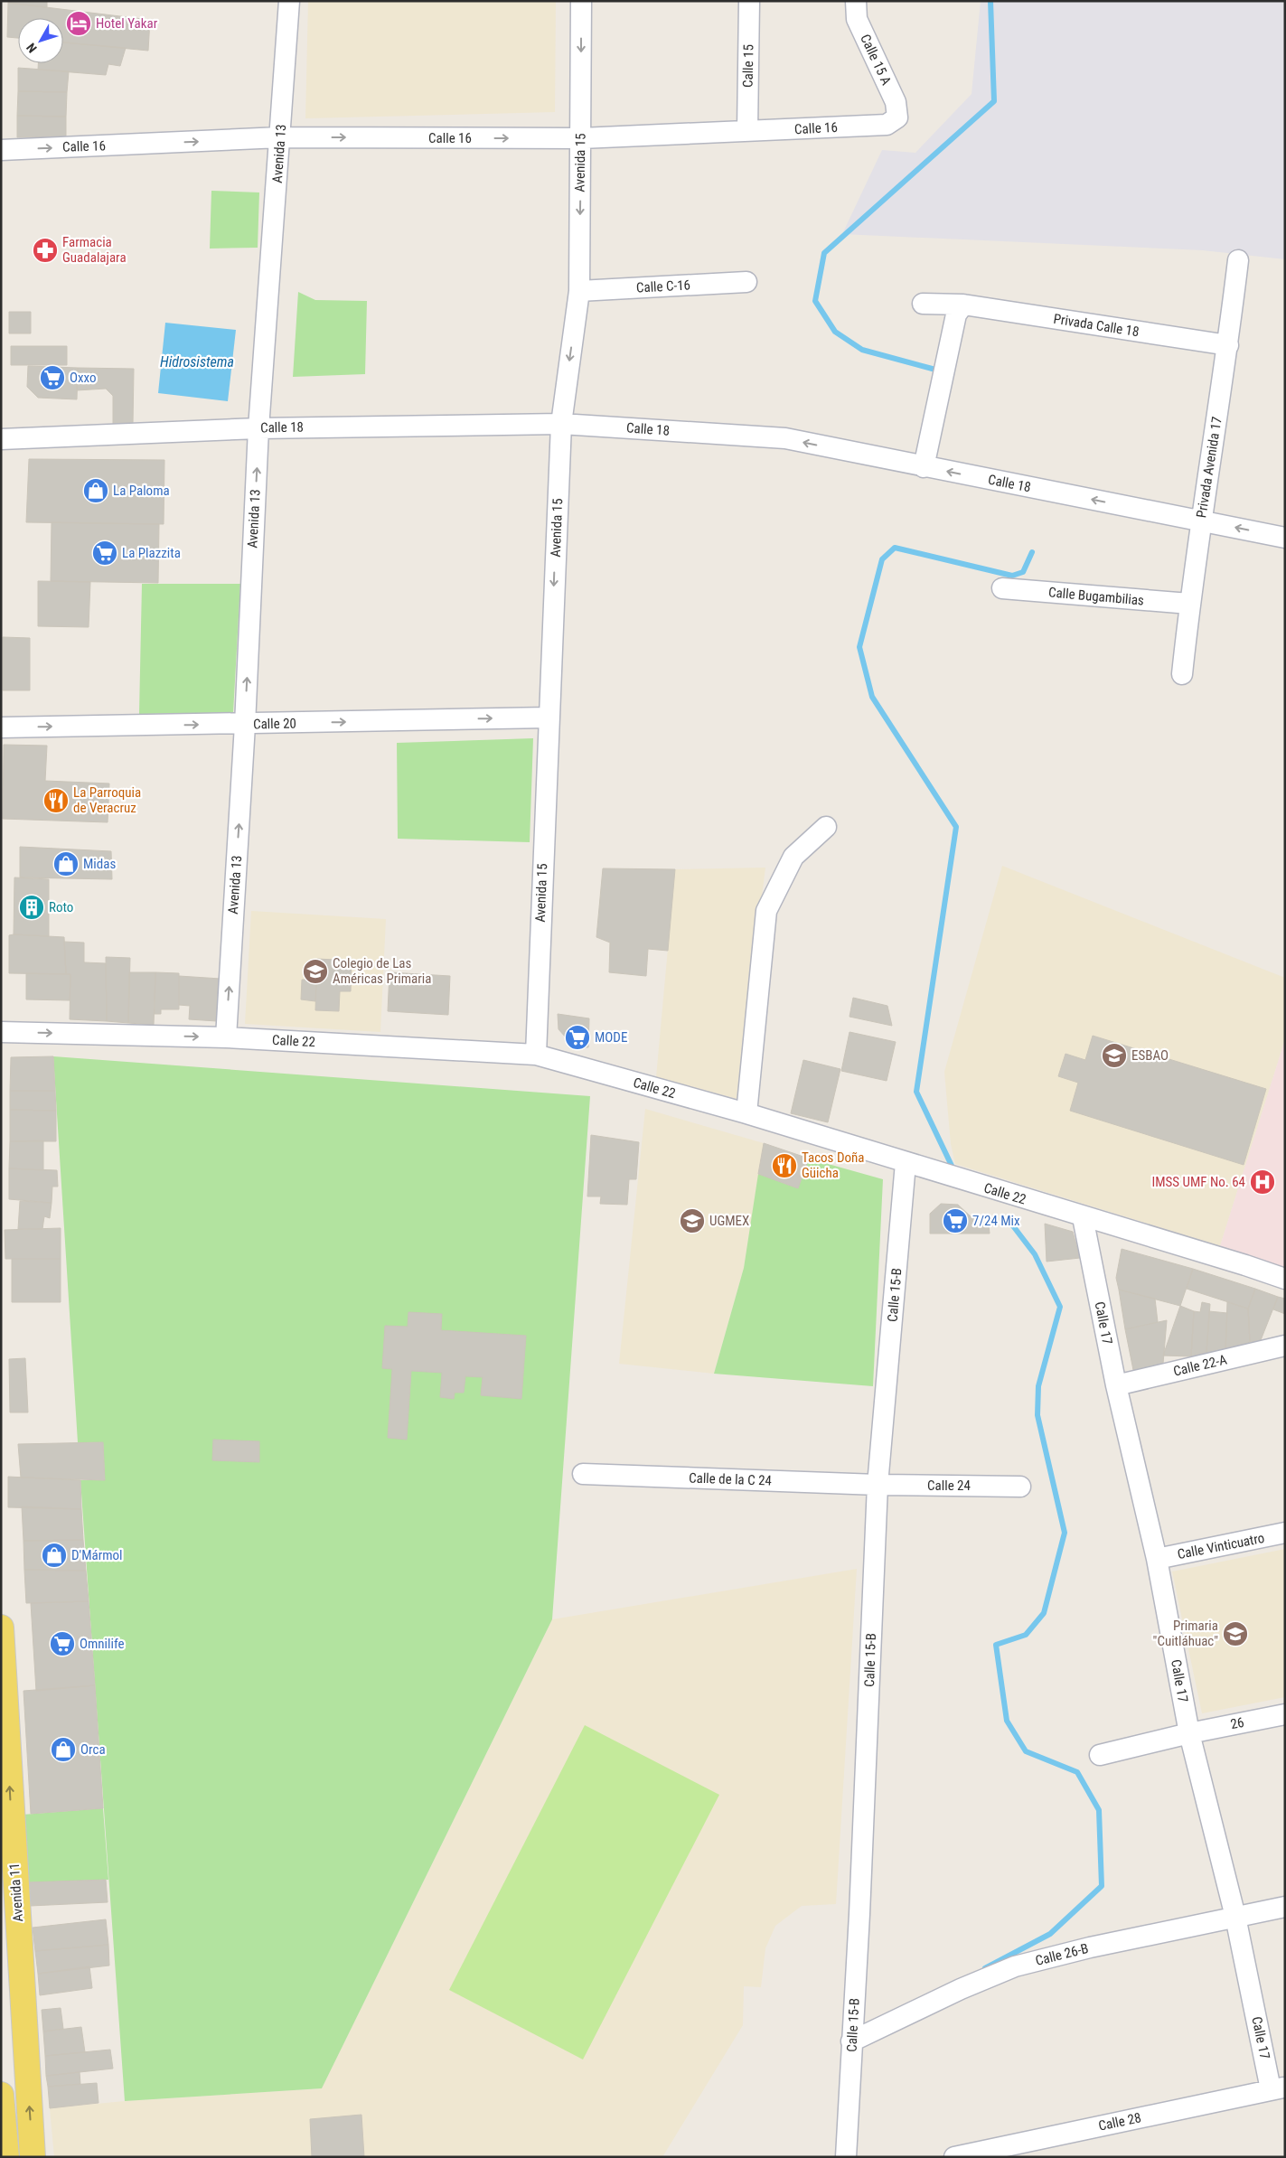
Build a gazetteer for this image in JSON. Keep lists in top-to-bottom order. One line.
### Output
{"streets":{"main road":["Avenida 11"],"street":["Calle 15 A","Calle 15","Calle 16","Avenida 13","Avenida 15","Calle C-16","Privada Calle 18","Calle 18","Privada Avenida 17","Calle Bugambilias","Calle 20","Calle 22","Calle 15-B","Calle 17","Calle 22-A","Calle de la C 24","Calle 24","Calle Vinticuatro","26","Calle 26-B","Calle 28"]},"crossings":[["Calle 15 A","Calle 16"],["Calle 15","Calle 16"],["Calle 16","Avenida 13"],["Calle 16","Avenida 15"],["Avenida 13","Calle 18"],["Avenida 13","Calle 20"],["Avenida 13","Calle 22"],["Avenida 15","Calle C-16"],["Avenida 15","Calle 18"],["Avenida 15","Calle 20"],["Avenida 15","Calle 22"],["Privada Calle 18","Privada Avenida 17"],["Calle 18","Privada Avenida 17"],["Privada Avenida 17","Calle Bugambilias"],["Calle 22","Calle 15-B"],["Calle 22","Calle 17"],["Calle 15-B","Calle de la C 24"],["Calle 15-B","Calle 24"],["Calle 15-B","Calle 26-B"],["Calle 17","Calle 22-A"],["Calle 17","Calle Vinticuatro"],["Calle 17","26"],["Calle 17","Calle 26-B"],["Calle 17","Calle 28"],["Calle de la C 24","Calle 24"]],"one_way":["Calle 16","Avenida 13","Avenida 15","Calle 18","Calle 20","Avenida 11"],"water":["Hidrosistema"],"places":{"hotel":["Hotel Yakar"],"pharmacy":["Farmacia Guadalajara"],"supermarket":["Oxxo","La Plazzita","MODE","7/24 Mix","Omnilife"],"shop":["La Paloma","Midas","D'Mármol","Orca"],"restaurant":["La Parroquia de Veracruz","Tacos Doña Güicha"],"building":["Roto"],"school or university":["Colegio de Las Américas Primaria","ESBAO","UGMEX","Primaria \"Cuitláhuac\""],"hospital":["IMSS UMF No. 64"]},"north":"bottom left"}
